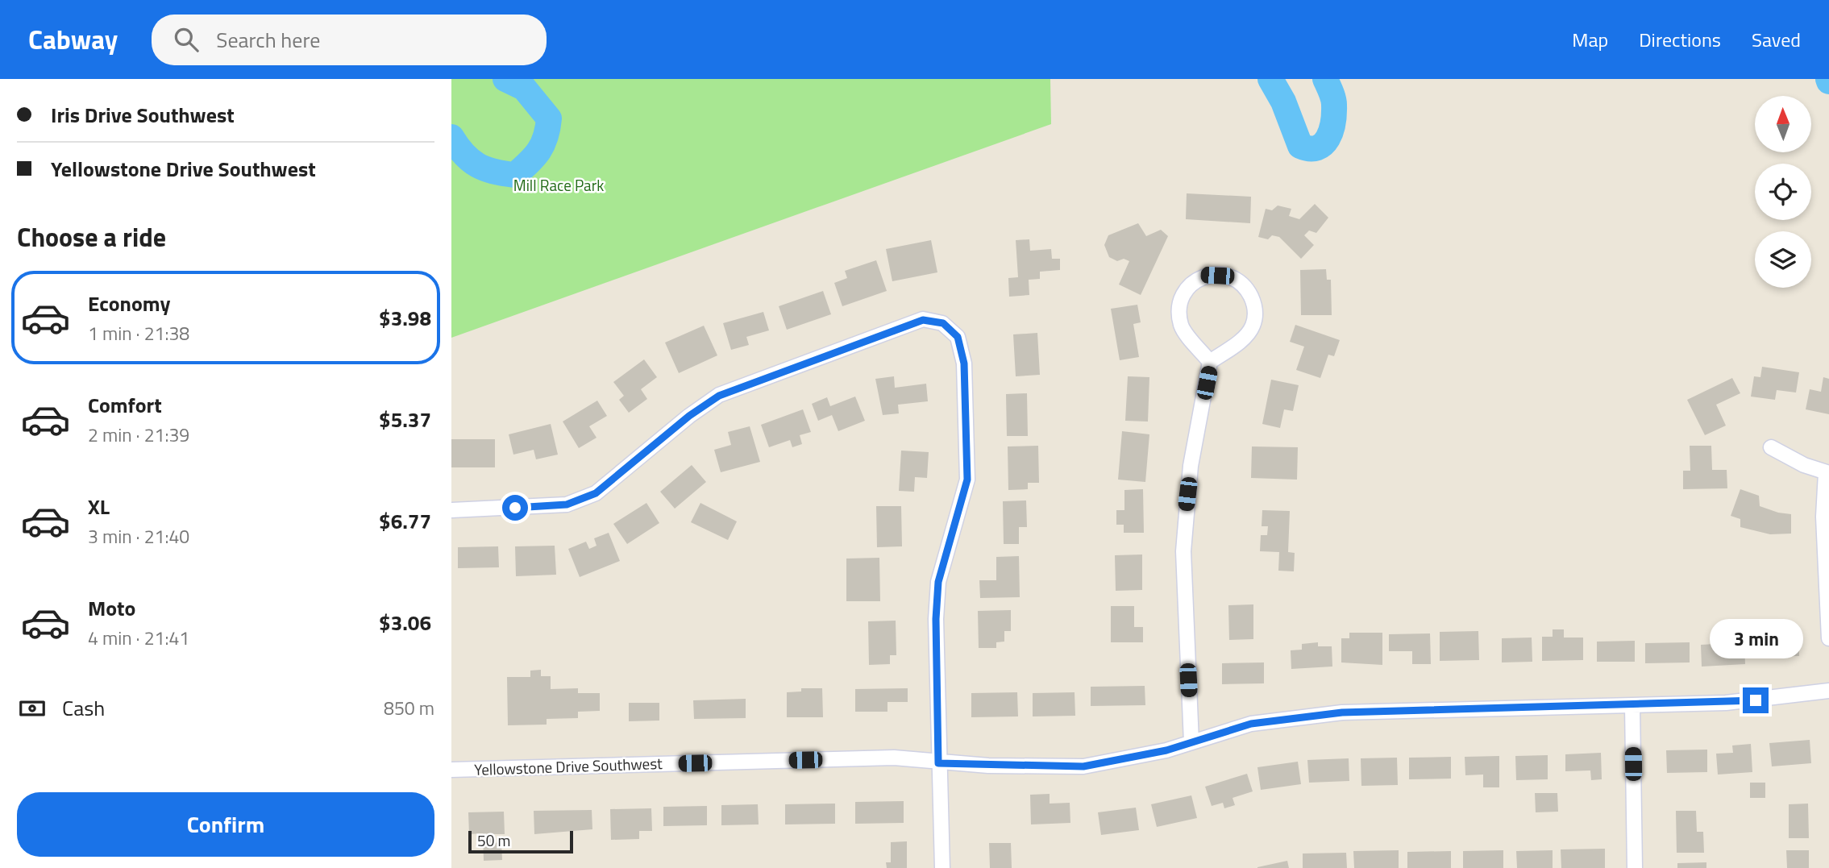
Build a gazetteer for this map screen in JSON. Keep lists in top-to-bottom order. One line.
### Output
{"streets":{"street":["Yellowstone Drive Southwest"]},"parks":["Mill Race Park"],"scale_bar":"50 m","north":"top","page":{"header":"Cabway","search":"Search here","nav":["Map","Directions","Saved"],"banner":["Iris Drive Southwest","Yellowstone Drive Southwest"],"heading":"Choose a ride","list":[{"name":"Economy","note":"1 min · 21:38","value":"$3.98"},{"name":"Comfort","note":"2 min · 21:39","value":"$5.37"},{"name":"XL","note":"3 min · 21:40","value":"$6.77"},{"name":"Moto","note":"4 min · 21:41","value":"$3.06"}],"bubble":"3 min","pay":["Cash","850 m"],"buttons":"Confirm","scale":"50 m"}}
